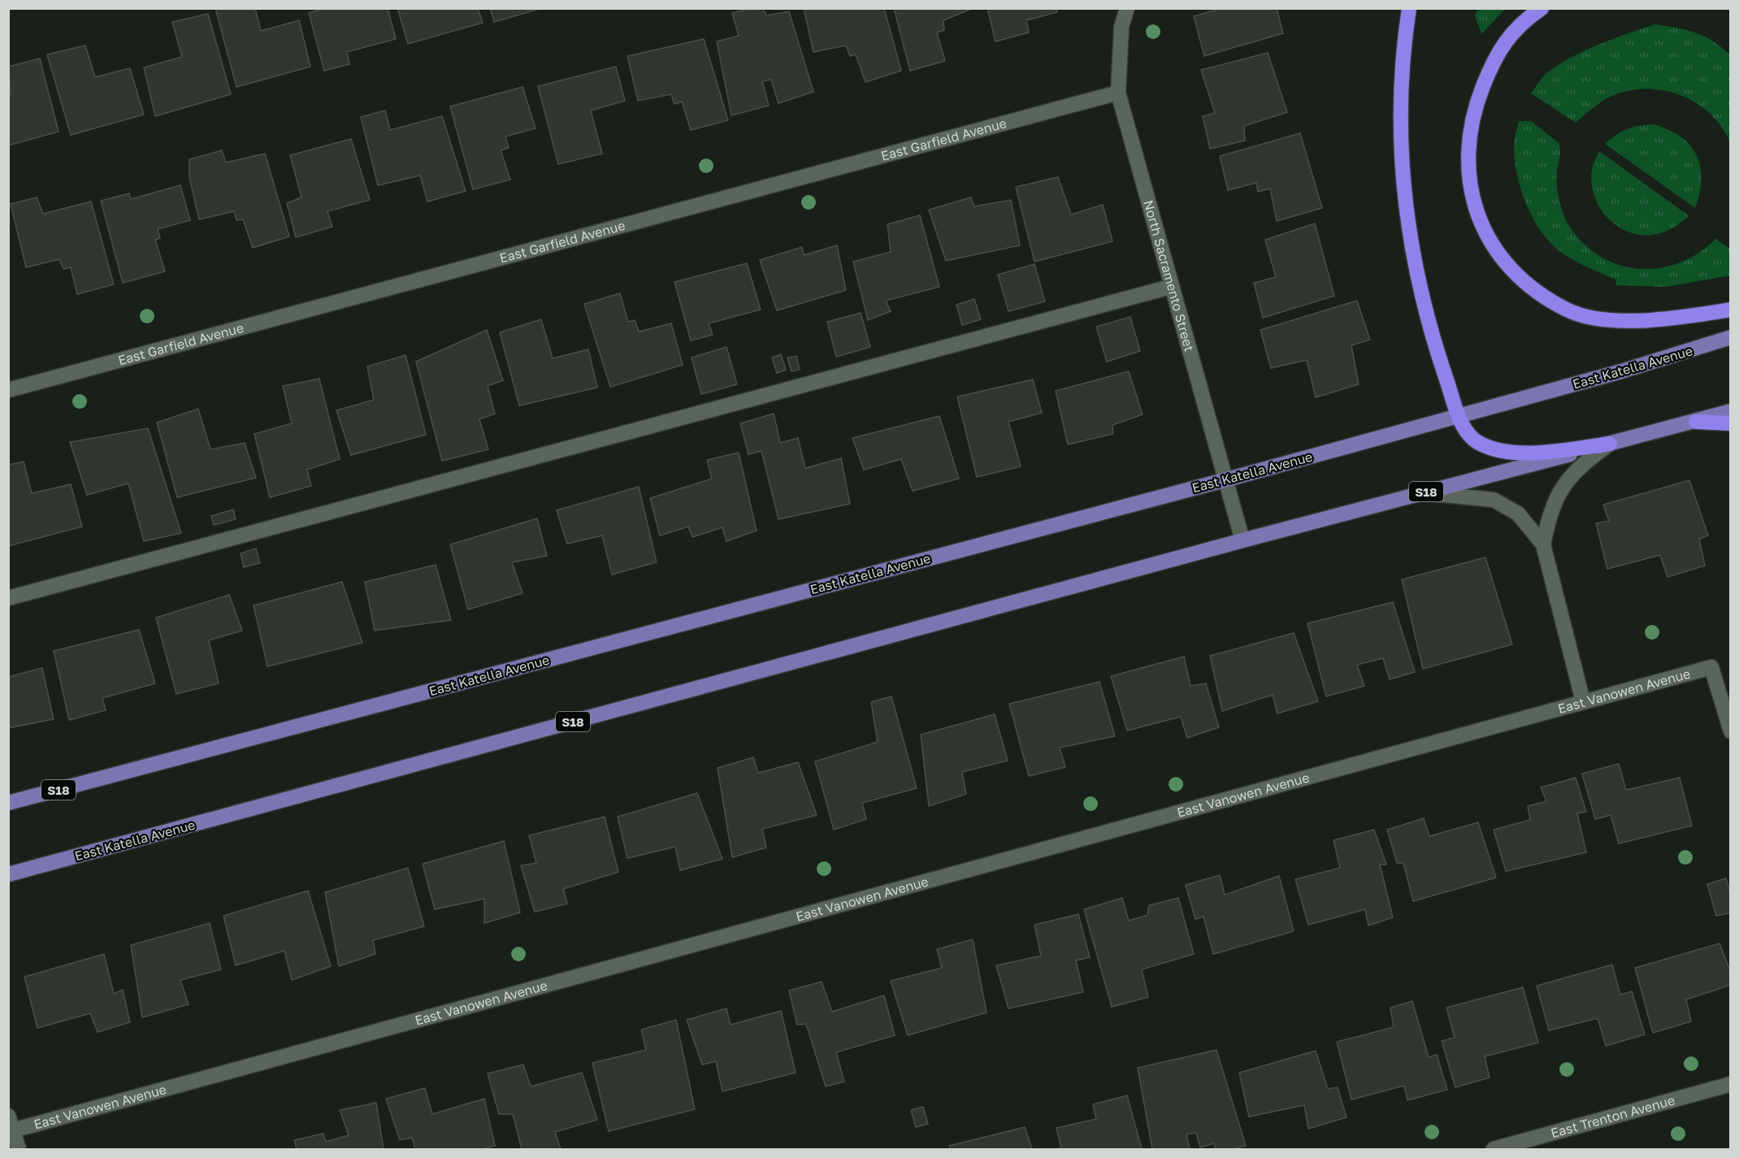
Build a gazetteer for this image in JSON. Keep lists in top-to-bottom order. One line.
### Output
{"streets":{"main road":["East Katella Avenue","S18"],"street":["East Garfield Avenue","North Sacramento Street","East Vanowen Avenue","East Trenton Avenue"]},"crossings":[["East Garfield Avenue","North Sacramento Street"],["North Sacramento Street","East Katella Avenue"]]}
